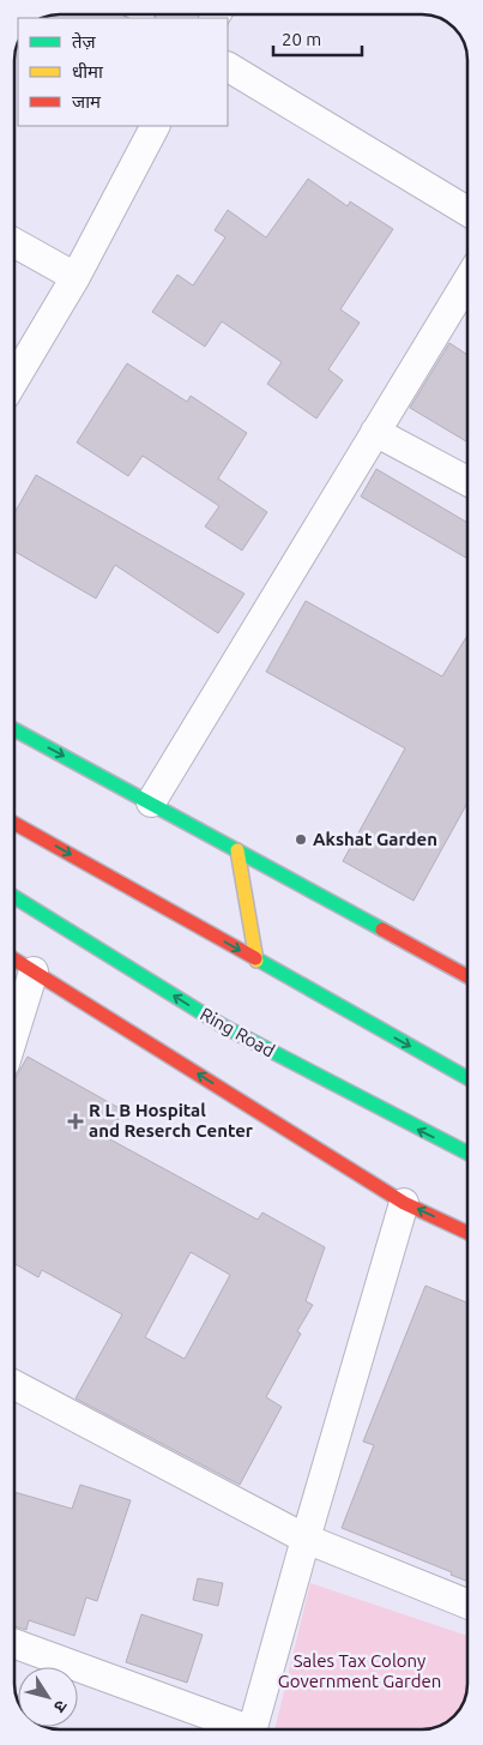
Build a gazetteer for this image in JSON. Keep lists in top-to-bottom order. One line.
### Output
{"streets":{"main road":["Ring Road"]},"parks":["Sales Tax Colony Government Garden"],"places":{"other":["Akshat Garden"],"health":["R L B Hospital and Reserch Center"]},"legend":["तेज़","धीमा","जाम"],"scale_bar":"20 m","north":"bottom right"}
